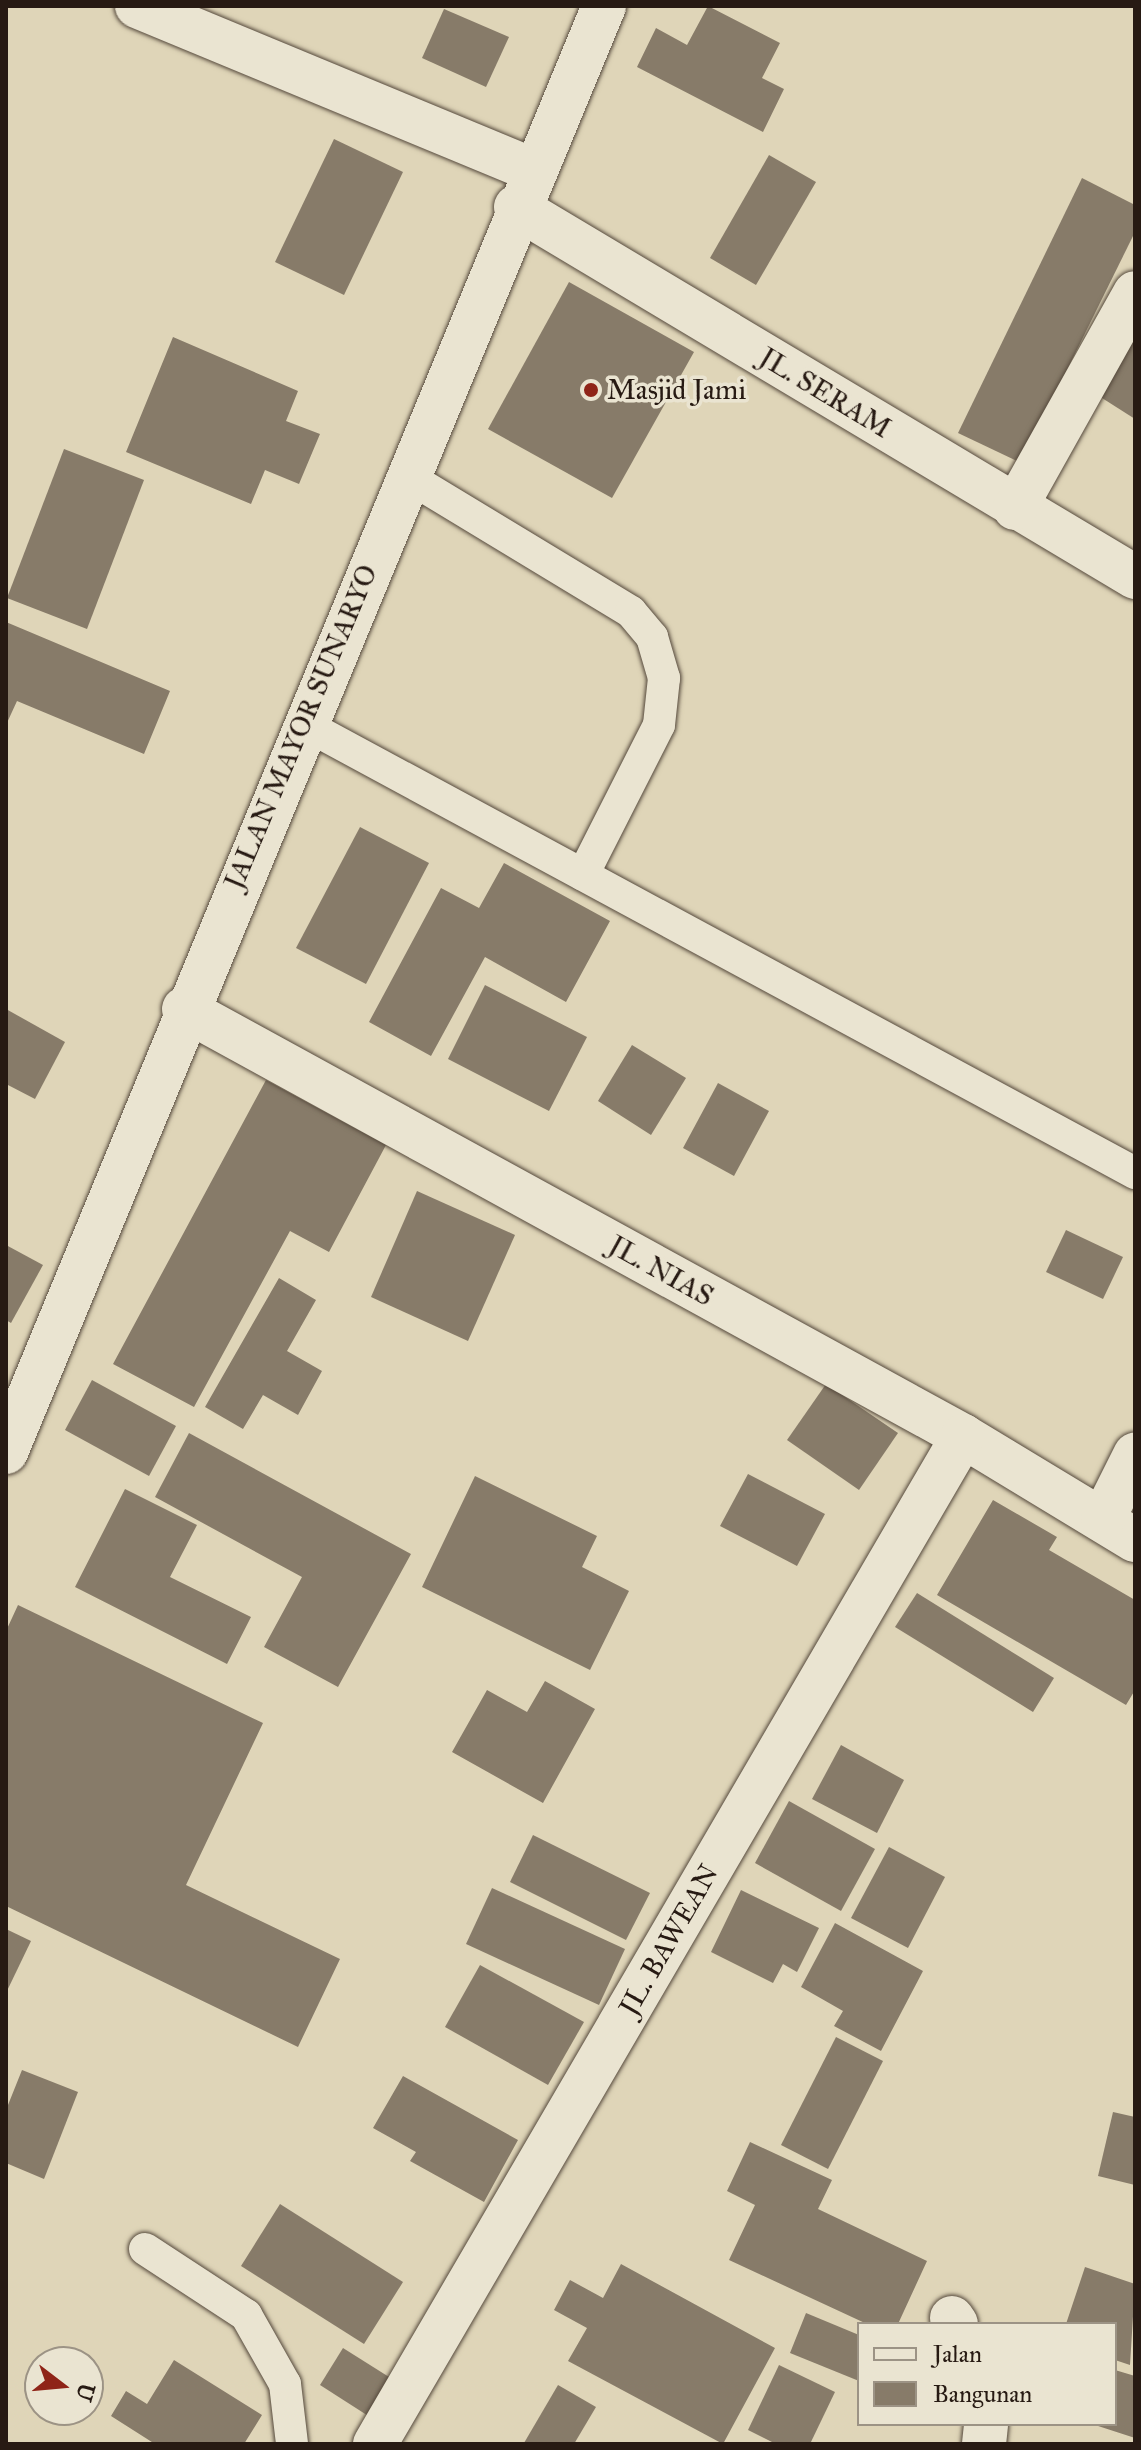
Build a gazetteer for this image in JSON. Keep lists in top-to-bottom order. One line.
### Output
{"streets":{"street":["JL. SERAM","JALAN MAYOR SUNARYO","JL. NIAS","JL. BAWEAN"]},"crossings":[["JL. SERAM","JALAN MAYOR SUNARYO"],["JALAN MAYOR SUNARYO","JL. NIAS"],["JL. NIAS","JL. BAWEAN"]],"places":["Masjid Jami"],"legend":["Jalan","Bangunan"],"north":"right"}
